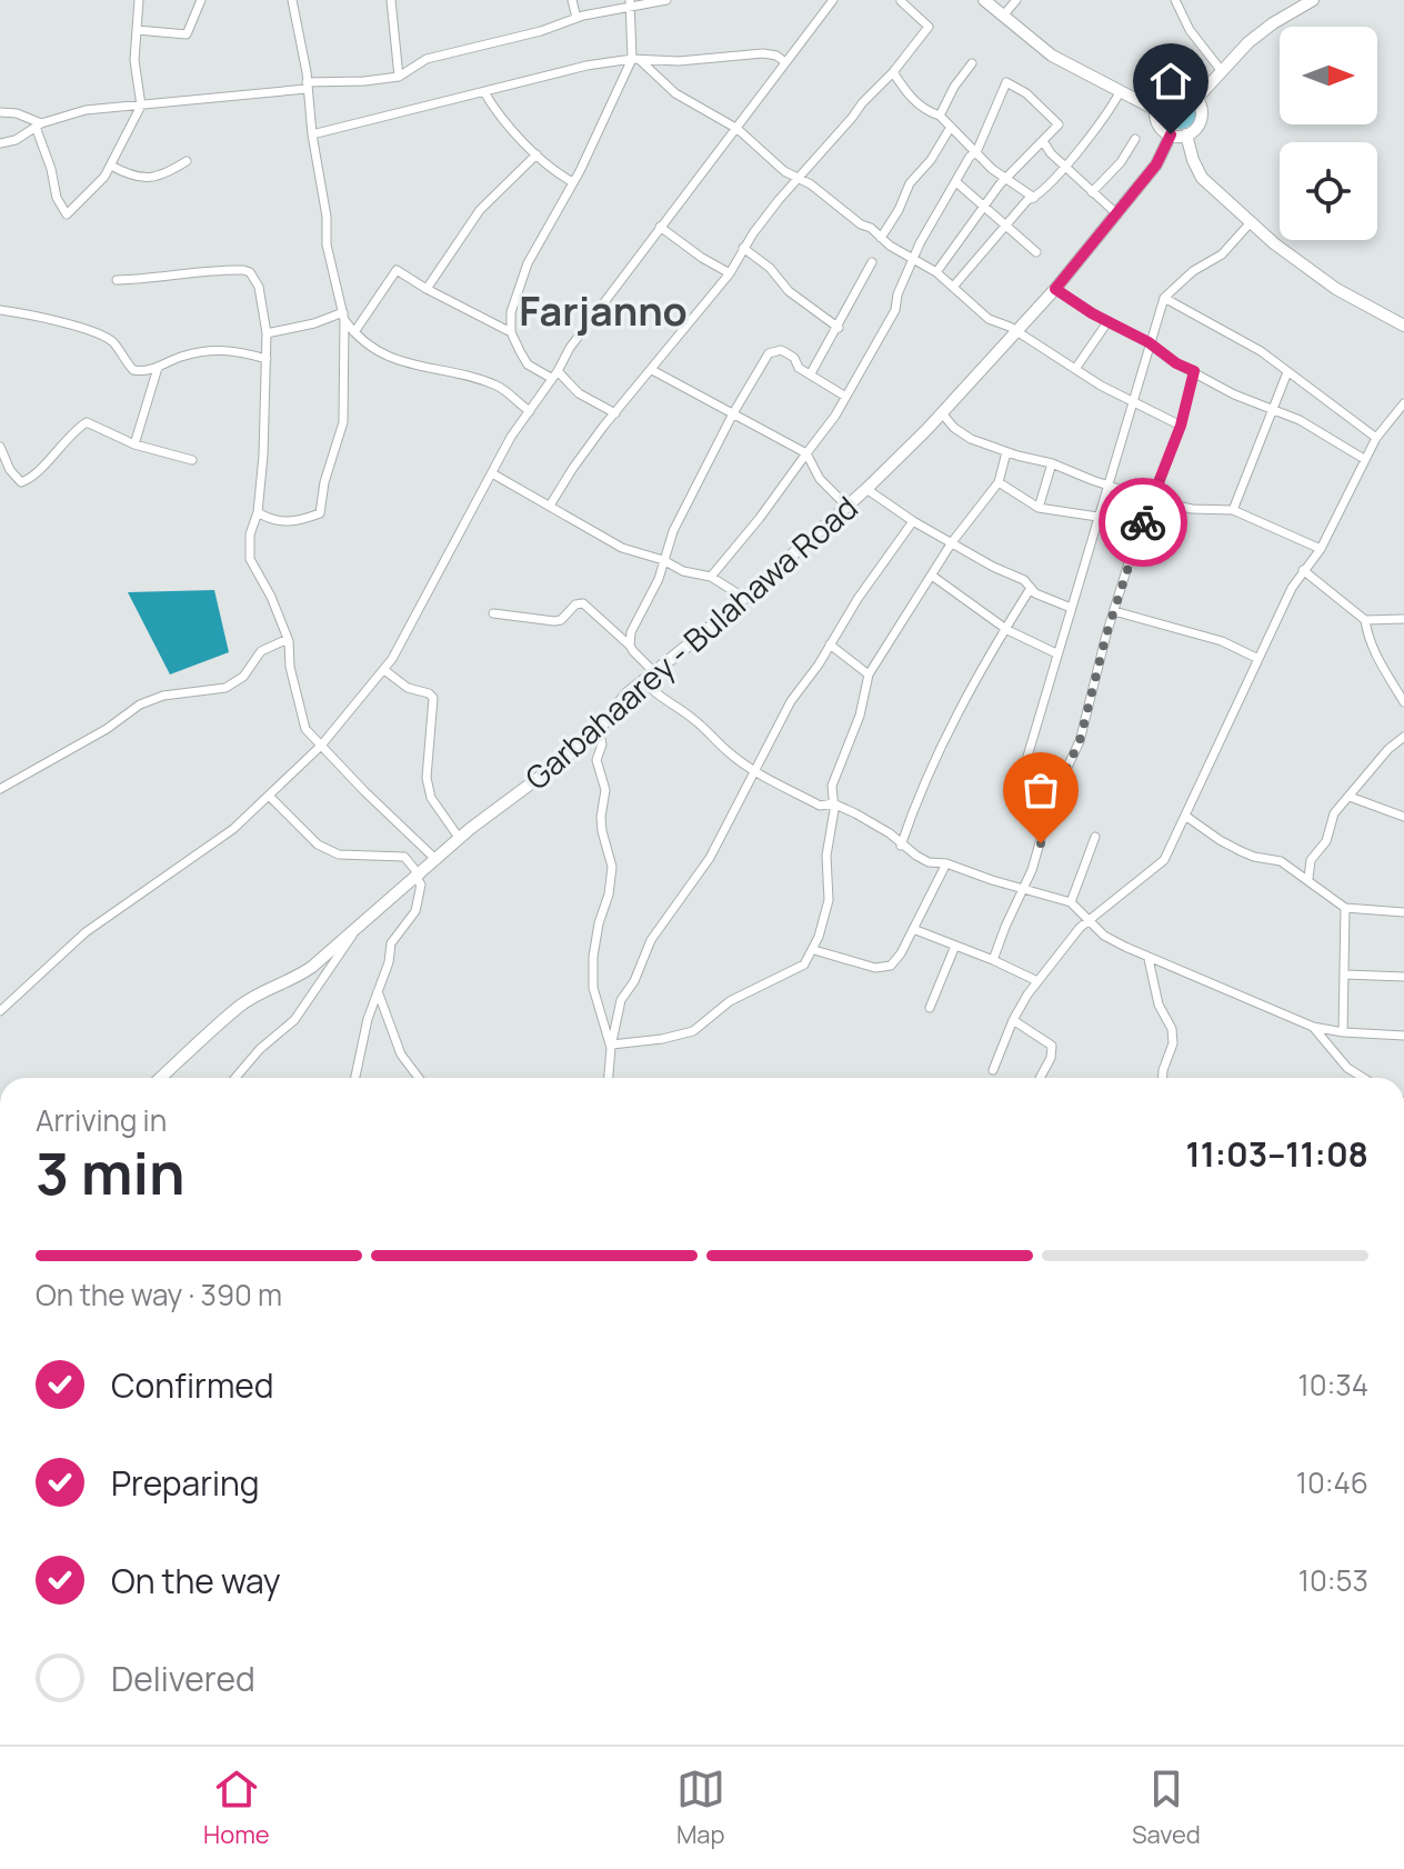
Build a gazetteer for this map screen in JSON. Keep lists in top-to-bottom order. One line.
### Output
{"streets":{"main road":["Garbahaarey - Bulahawa Road"]},"districts":["Farjanno"],"north":"right","page":{"heading":["3 min","Arriving in","11:03–11:08"],"bar":"On the way · 390 m","list":[["Confirmed","10:34"],["Preparing","10:46"],["On the way","10:53"],"Delivered"],"tabs":["Home","Map","Saved"]}}
